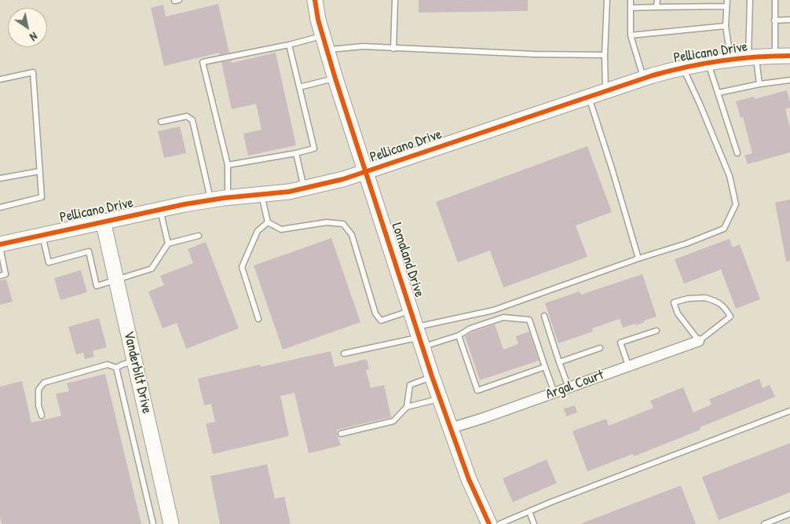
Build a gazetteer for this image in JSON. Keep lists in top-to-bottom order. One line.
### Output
{"streets":{"street":["Pellicano Drive","Lomaland Drive","Vanderbilt Drive","Argal Court"]},"crossings":[["Pellicano Drive","Lomaland Drive"],["Pellicano Drive","Vanderbilt Drive"],["Lomaland Drive","Argal Court"]],"north":"bottom right"}
